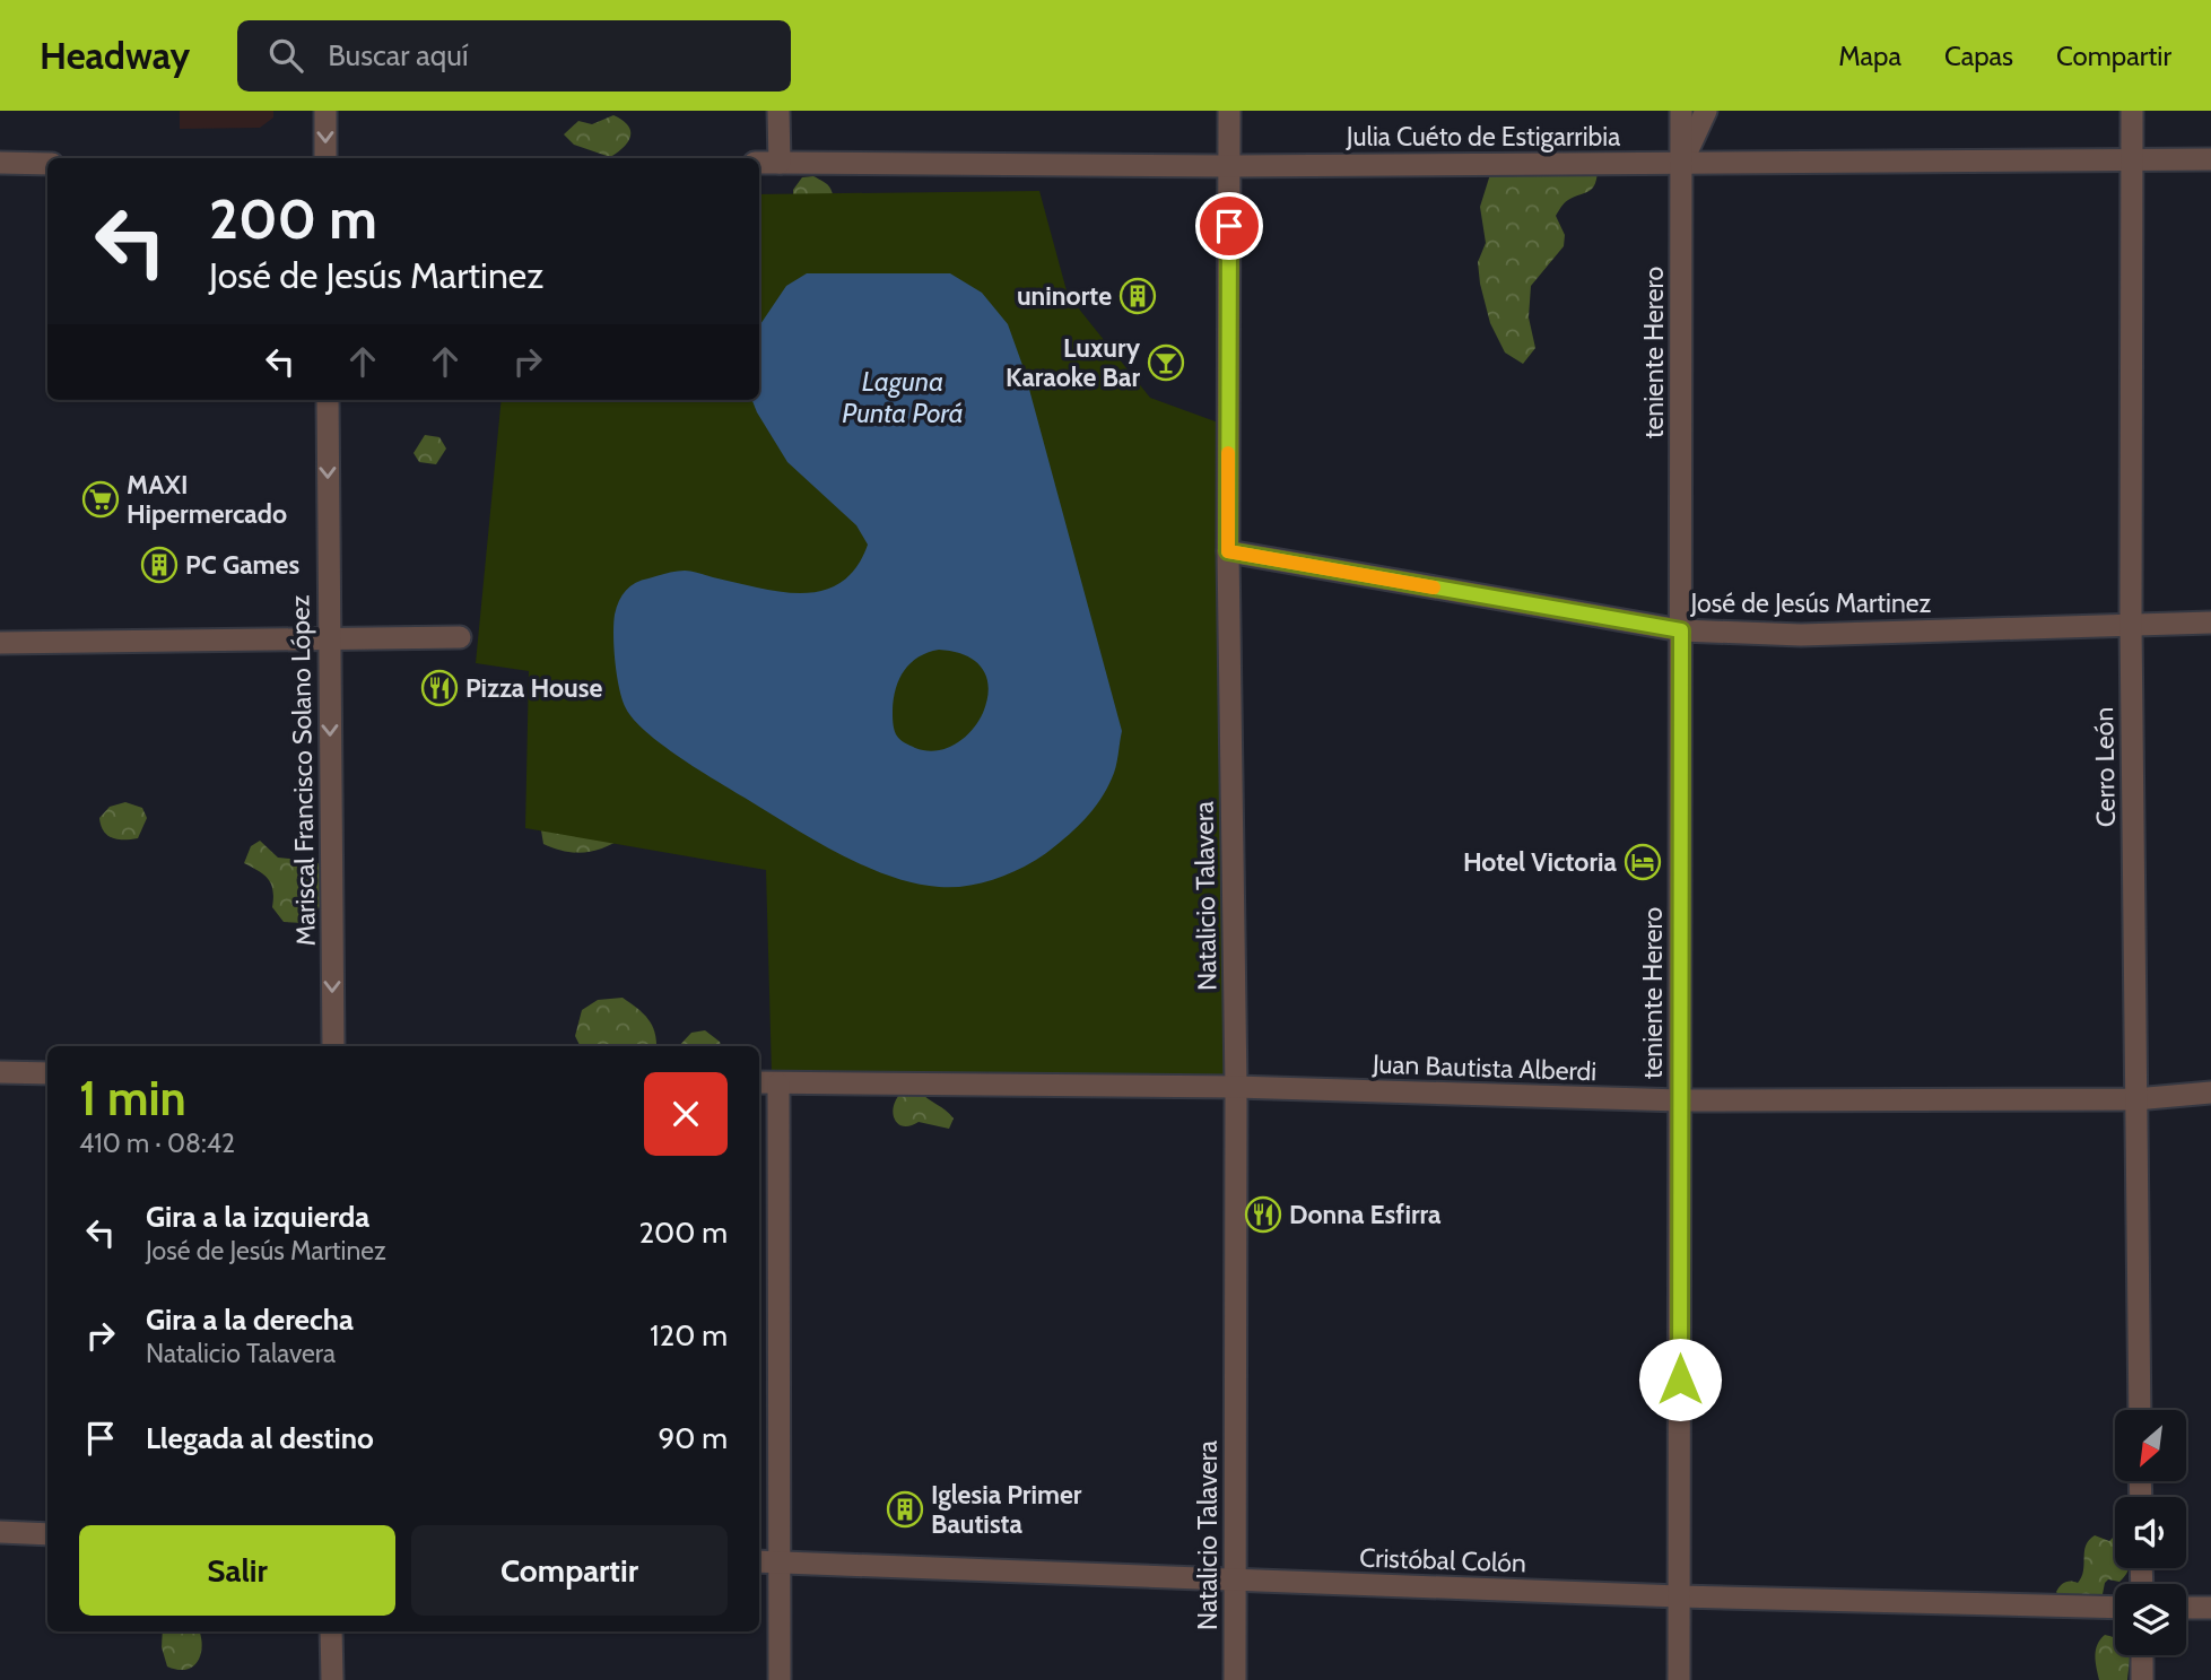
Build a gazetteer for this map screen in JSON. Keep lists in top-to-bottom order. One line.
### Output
{"streets":{"street":["Julia Cuéto de Estigarribia","teniente Herero","José de Jesús Martinez","Cerro León","Mariscal Francisco Solano López","Natalicio Talavera","Juan Bautista Alberdi","Cristóbal Colón"]},"crossings":[["Julia Cuéto de Estigarribia","teniente Herero"],["Julia Cuéto de Estigarribia","Cerro León"],["Julia Cuéto de Estigarribia","Natalicio Talavera"],["teniente Herero","José de Jesús Martinez"],["teniente Herero","Juan Bautista Alberdi"],["teniente Herero","Cristóbal Colón"],["José de Jesús Martinez","Cerro León"],["José de Jesús Martinez","Natalicio Talavera"],["Cerro León","Juan Bautista Alberdi"],["Natalicio Talavera","Juan Bautista Alberdi"],["Natalicio Talavera","Cristóbal Colón"]],"one_way":["Mariscal Francisco Solano López"],"water":["Laguna Punta Porá"],"places":{"building":["uninorte","PC Games","Iglesia Primer Bautista"],"bar":["Luxury Karaoke Bar"],"supermarket":["MAXI Hipermercado"],"restaurant":["Pizza House","Donna Esfirra"],"hotel":["Hotel Victoria"]},"north":"bottom left","page":{"header":"Headway","search":"Buscar aquí","nav":["Mapa","Capas","Compartir"],"turn":["200 m","José de Jesús Martinez"],"heading":["1 min","410 m · 08:42"],"list":[{"name":"Gira a la izquierda","note":"José de Jesús Martinez","value":"200 m"},{"name":"Gira a la derecha","note":"Natalicio Talavera","value":"120 m"},{"name":"Llegada al destino","value":"90 m"}],"buttons":["Salir","Compartir"]}}
